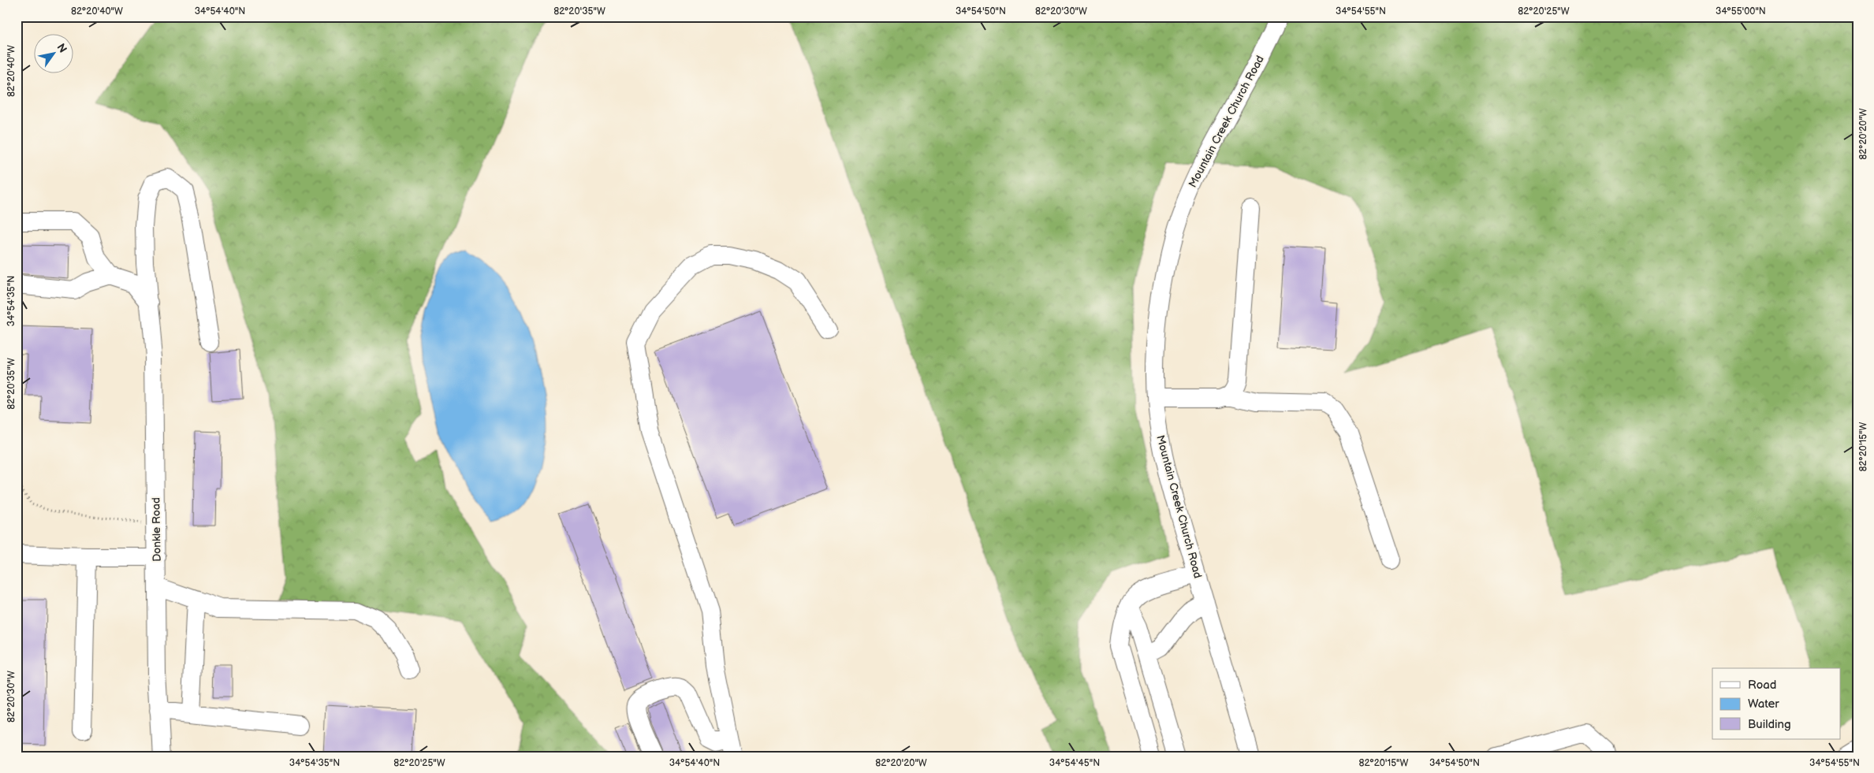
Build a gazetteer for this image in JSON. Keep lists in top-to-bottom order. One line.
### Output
{"streets":{"street":["Mountain Creek Church Road","Donkle Road"]},"legend":["Road","Water","Building"],"north":"top right","coordinates":["82°20'40\"W","34°54'40\"N","82°20'35\"W","34°54'50\"N","82°20'30\"W","34°54'55\"N","82°20'25\"W","34°55'00\"N","82°20'20\"W","34°54'35\"N","82°20'15\"W","34°54'45\"N"]}
